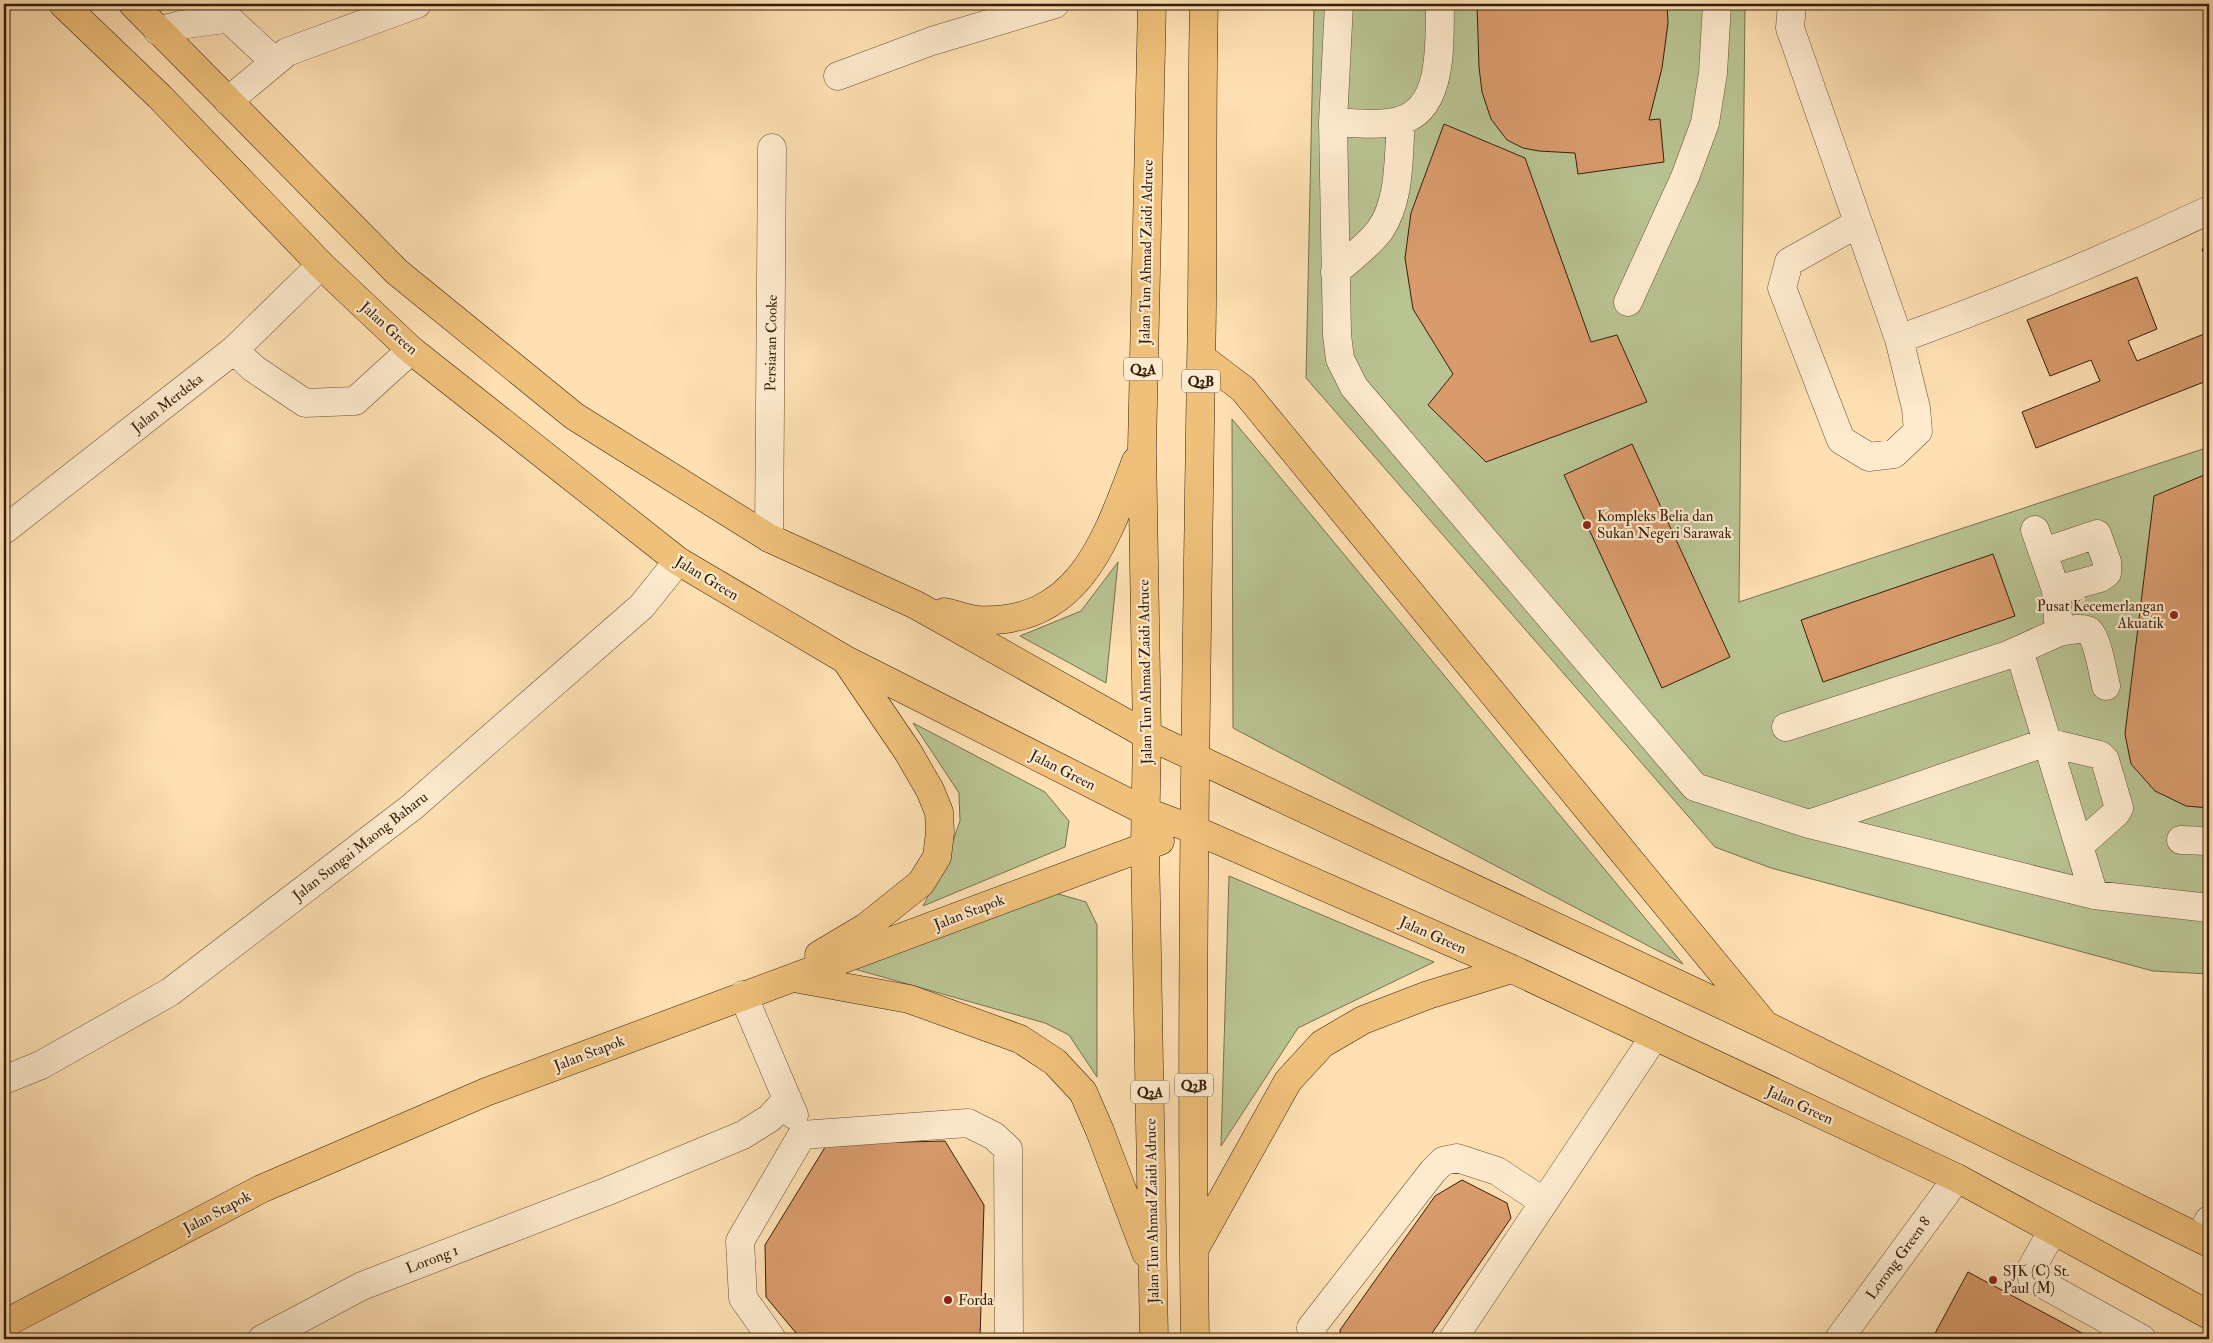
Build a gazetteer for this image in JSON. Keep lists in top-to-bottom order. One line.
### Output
{"streets":{"main road":["Jalan Tun Ahmad Zaidi Adruce","Jalan Green","Q3A","Q3B","Jalan Stapok"],"street":["Persiaran Cooke","Jalan Merdeka","Jalan Sungai Maong Baharu","Lorong Green 8","Lorong 1"]},"crossings":[["Jalan Tun Ahmad Zaidi Adruce","Jalan Green"],["Jalan Tun Ahmad Zaidi Adruce","Jalan Stapok"],["Jalan Green","Q3B"],["Jalan Green","Jalan Merdeka"],["Jalan Green","Jalan Sungai Maong Baharu"],["Jalan Green","Jalan Stapok"],["Jalan Green","Lorong Green 8"],["Q3B","Jalan Stapok"]],"places":["Kompleks Belia dan Sukan Negeri Sarawak","Pusat Kecemerlangan Akuatik","SJK (C) St. Paul (M)","Forda"]}
